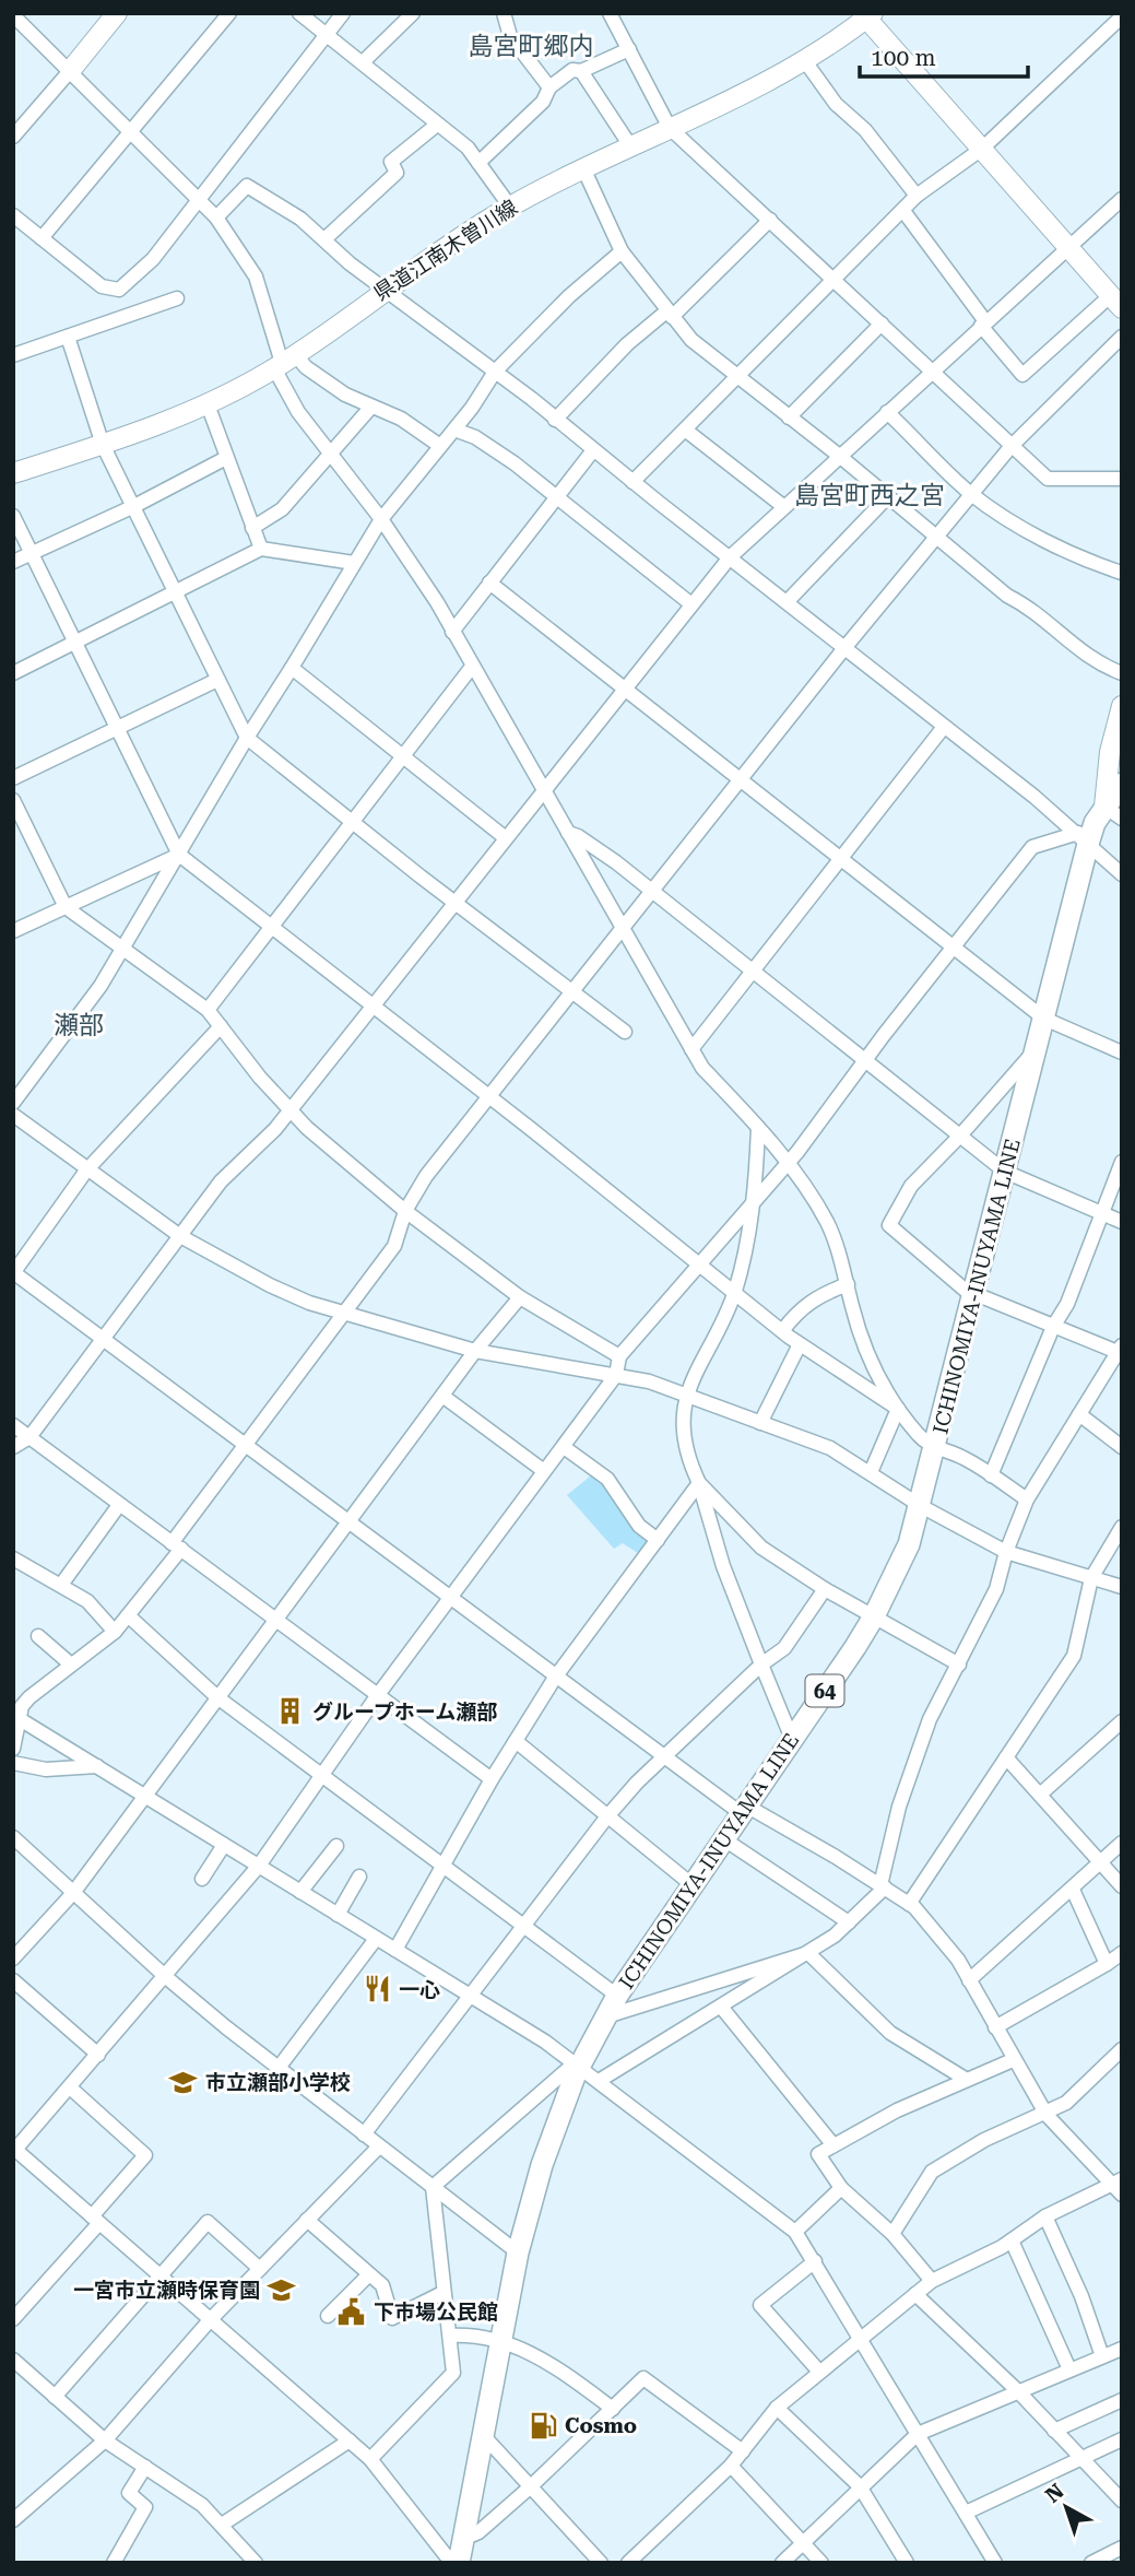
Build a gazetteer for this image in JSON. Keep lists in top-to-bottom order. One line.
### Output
{"streets":{"main road":["県道江南木曽川線","ICHINOMIYA-INUYAMA LINE","64"]},"districts":["島宮町郷内","島宮町西之宮","瀬部"],"places":{"building":["グループホーム瀬部"],"restaurant":["一心"],"school or university":["市立瀬部小学校","一宮市立瀬時保育園"],"public building":["下市場公民館"],"fuel station":["Cosmo"]},"scale_bar":"100 m","north":"top left"}
